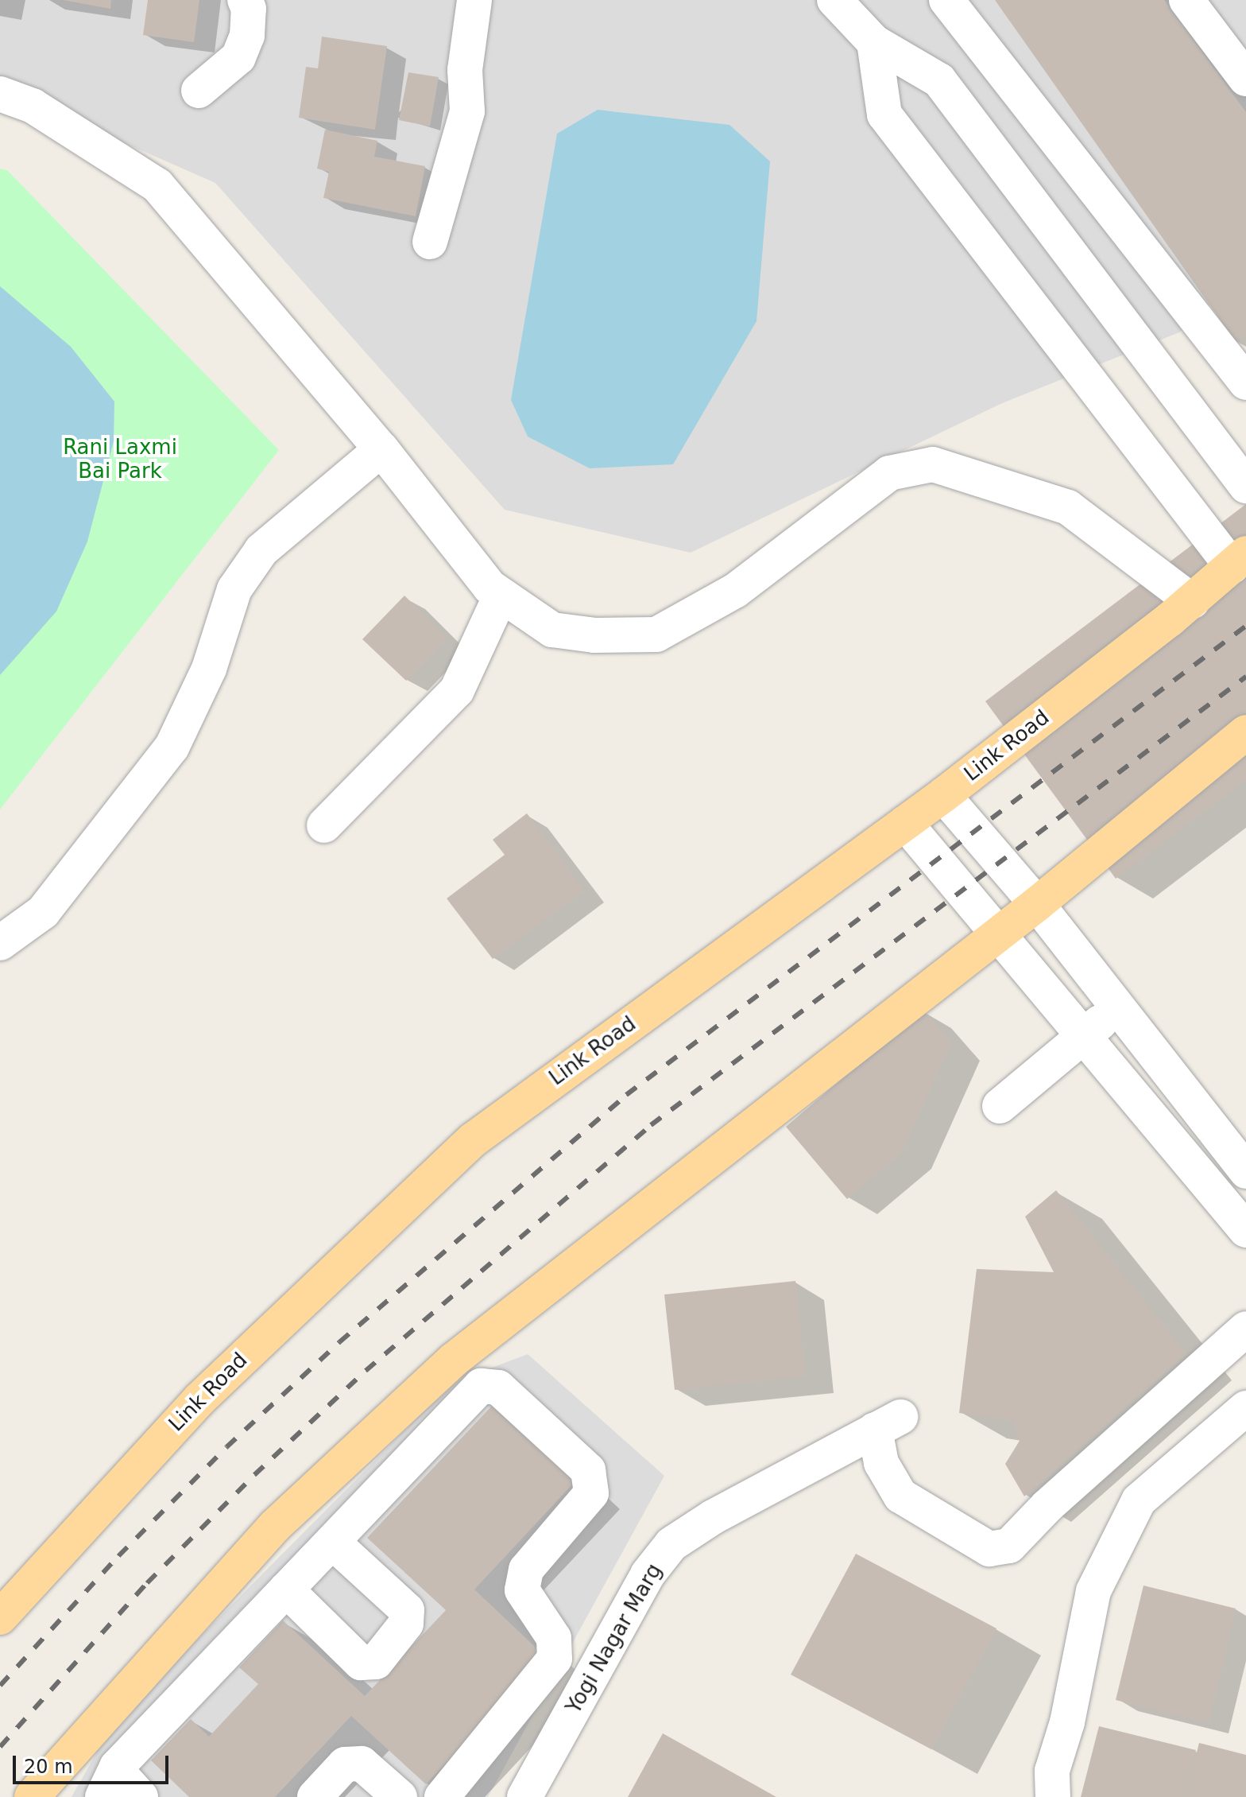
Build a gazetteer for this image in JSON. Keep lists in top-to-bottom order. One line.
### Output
{"streets":{"main road":["Link Road"],"street":["Yogi Nagar Marg"]},"parks":["Rani Laxmi Bai Park"],"scale_bar":"20 m"}
